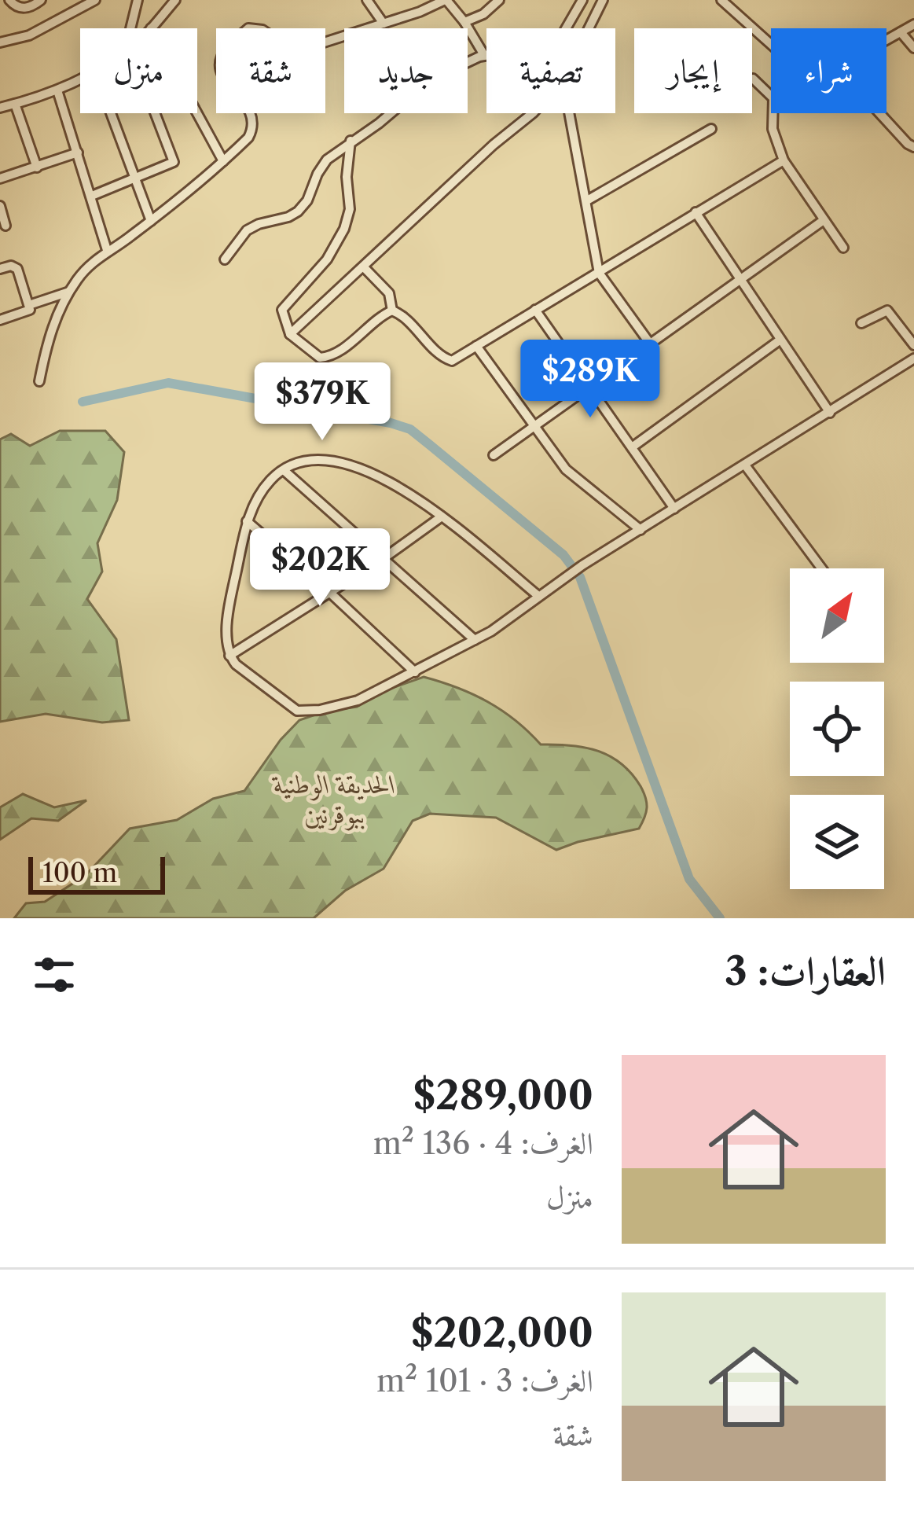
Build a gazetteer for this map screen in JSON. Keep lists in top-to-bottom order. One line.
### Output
{"parks":["الحديقة الوطنية ببوقرنين"],"scale_bar":"100 m","north":"top right","page":{"chip":["شراء","إيجار","تصفية","جديد","شقة","منزل"],"price":["$289K","$379K","$202K"],"scale":"100 m","heading":"العقارات: 3","list":[{"name":"$289,000","note":"الغرف: 4 · 136 m² · منزل"},{"name":"$202,000","note":"الغرف: 3 · 101 m² · شقة"}]}}
